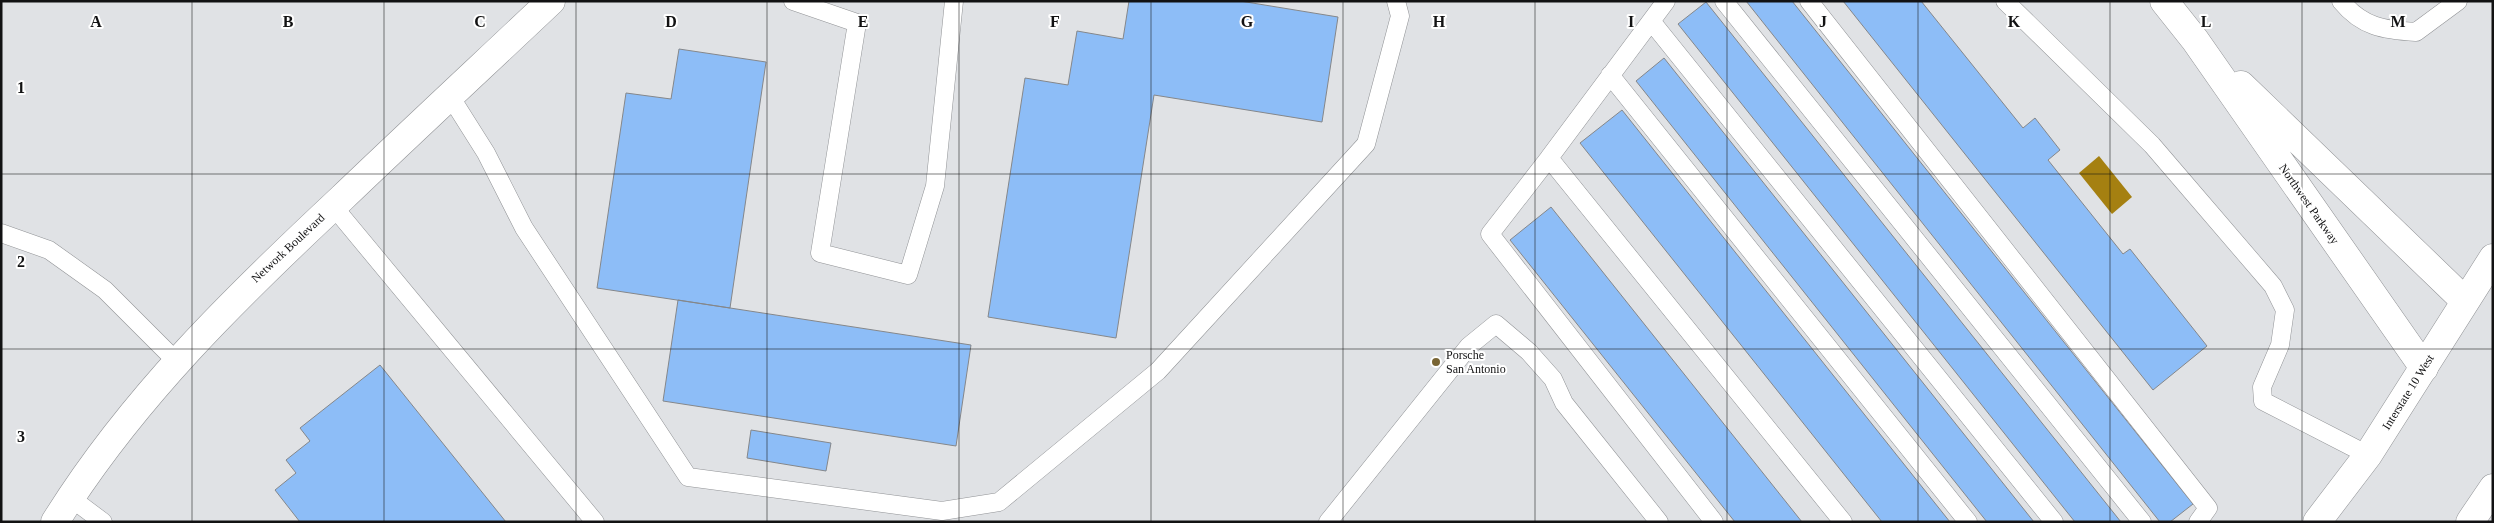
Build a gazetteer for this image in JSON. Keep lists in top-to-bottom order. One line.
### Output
{"streets":{"main road":["Northwest Parkway","Network Boulevard","Interstate 10 West"]},"crossings":[["Northwest Parkway","Interstate 10 West"]],"places":["Porsche San Antonio"],"grid":{"columns":["A","B","C","D","E","F","G","H","I","J","K","L","M"],"rows":["1","2","3"]}}
